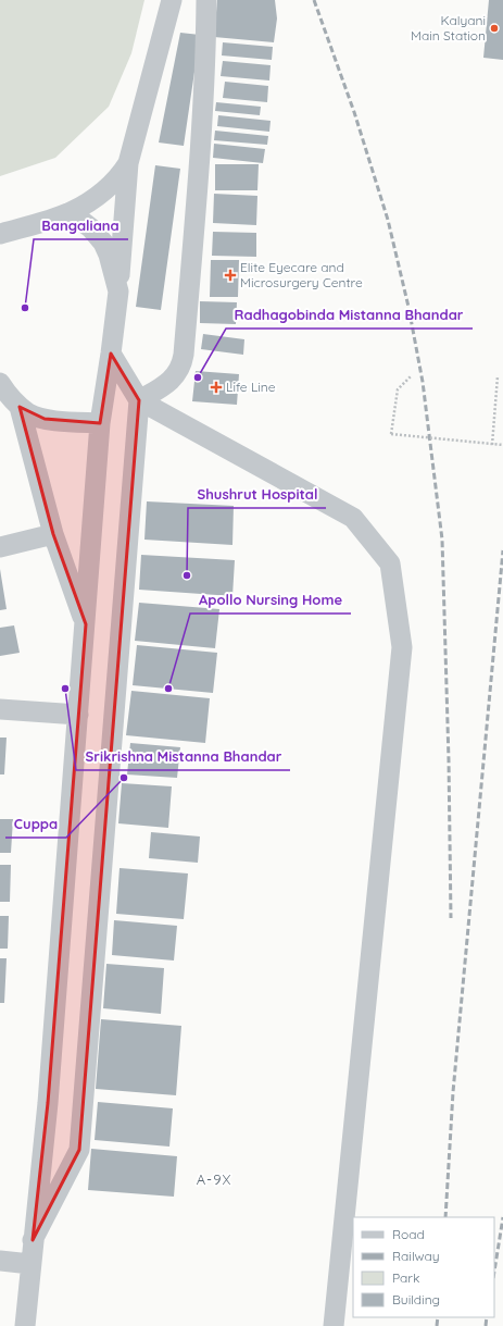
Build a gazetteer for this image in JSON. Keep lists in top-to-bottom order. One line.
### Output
{"districts":["A-9X"],"places":{"other":["Kalyani Main Station","Bangaliana","Radhagobinda Mistanna Bhandar","Shushrut Hospital","Srikrishna Mistanna Bhandar","Apollo Nursing Home","Cuppa"],"health":["Elite Eyecare and Microsurgery Centre","Life Line"]},"legend":["Road","Railway","Park","Building"]}
